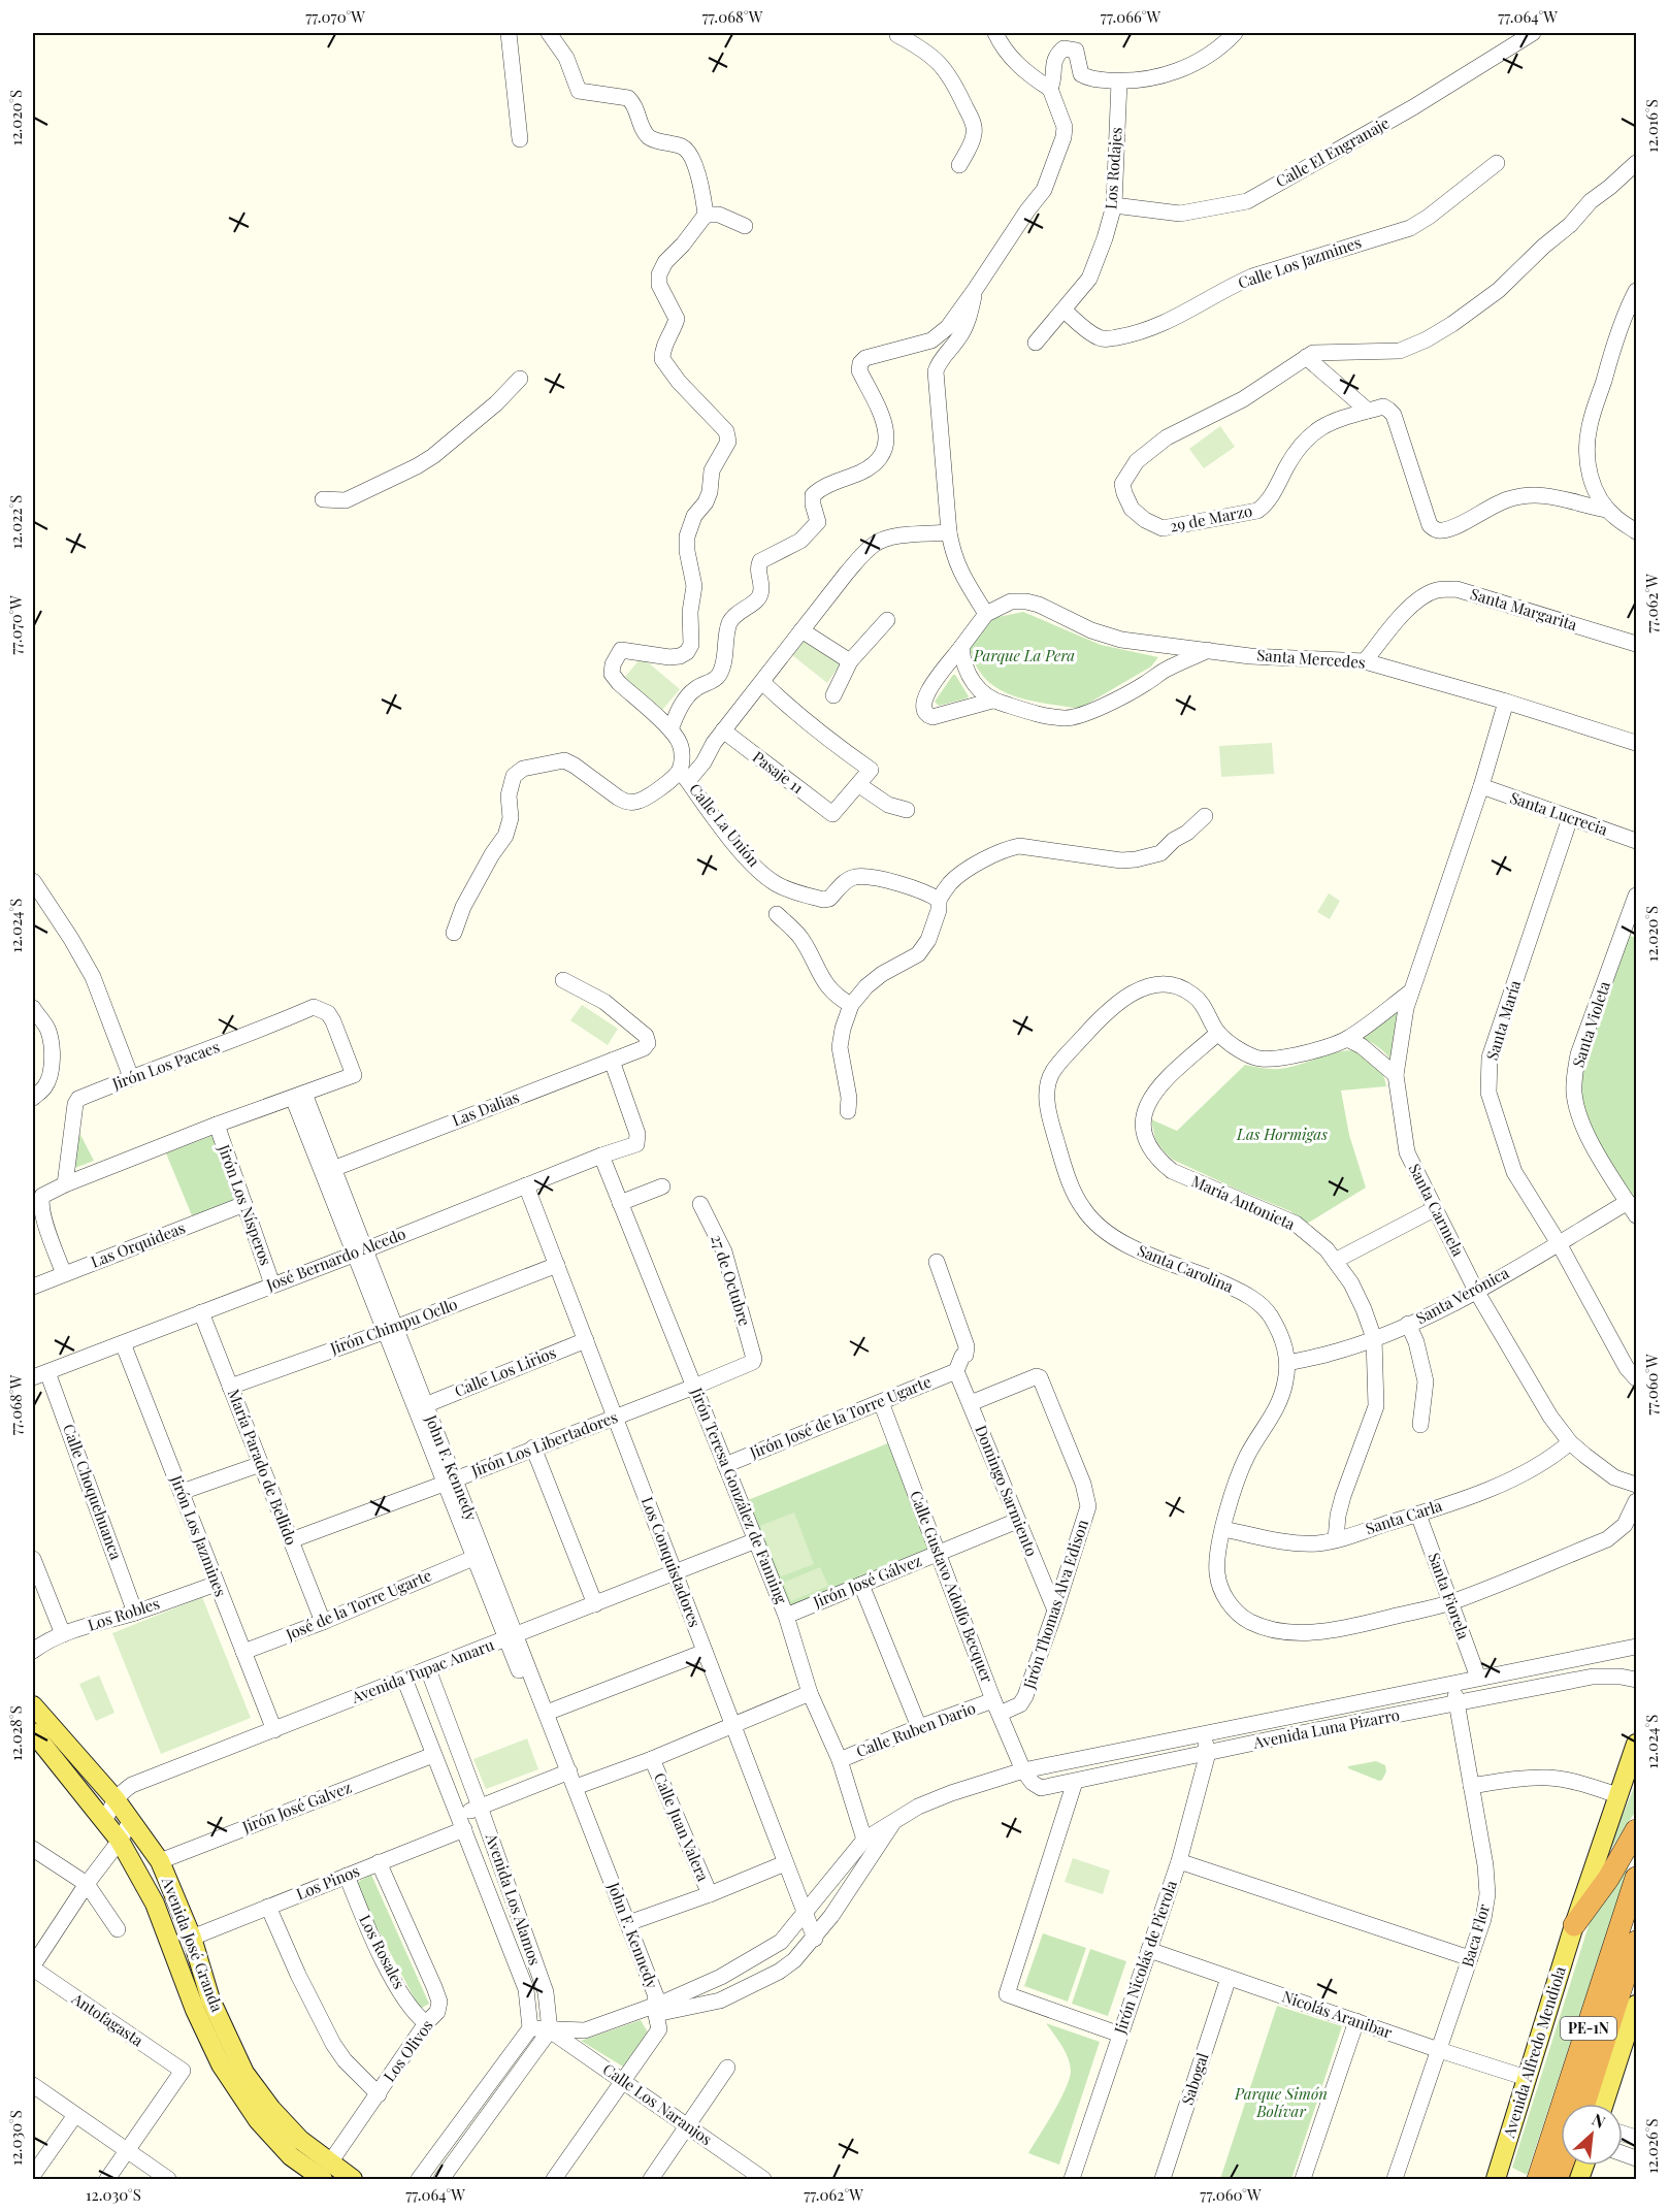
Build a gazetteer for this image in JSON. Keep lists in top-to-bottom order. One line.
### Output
{"streets":{"highway":["PE-1N"],"main road":["Avenida José Granda","Avenida Alfredo Mendiola"],"street":["Calle El Engranaje","Los Rodajes","Calle Los Jazmines","29 de Marzo","Santa Margarita","Santa Mercedes","Pasaje 11","Santa Lucrecia","Calle La Unión","Santa María","Santa Violeta","Jirón Los Pacaes","Las Dalias","María Antonieta","Jirón Los Nísperos","Santa Carmela","Las Orquideas","José Bernardo Alcedo","Santa Carolina","27 de Octubre","Santa Verónica","Jirón Chimpu Ocllo","Calle Los Lirios","Jirón José de la Torre Ugarte","Jirón Los Libertadores","María Parado de Bellido","John F. Kennedy","Domingo Sarmiento","Calle Choquehuanca","Jirón Teresa González de Fanning","Santa Carla","Jirón Los Jazmines","Los Conquistadores","Jirón José Gálvez","Calle Gustavo Adolfo Becquer","Santa Fiorela","Jirón Thomas Alva Edison","José de la Torre Ugarte","Los Robles","Avenida Tupac Amaru","Avenida Luna Pizarro","Calle Ruben Dario","Jirón José Galvez","Calle Juan Valera","Los Pinos","Avenida Los Alamos","Baca Flor","Los Rosales","Jirón Nicolás de Pierola","Nicolás Aranibar","Antofagasta","Los Olivos","Sabogal","Calle Los Naranjos"]},"crossings":[["Calle El Engranaje","Los Rodajes"],["Los Rodajes","Calle Los Jazmines"],["Santa Margarita","Santa Mercedes"],["Santa Mercedes","Santa Carmela"],["Santa Lucrecia","Santa María"],["Santa Lucrecia","Santa Carmela"],["Santa María","Santa Verónica"],["Santa Violeta","Santa Verónica"],["Jirón Los Pacaes","John F. Kennedy"],["Las Dalias","José Bernardo Alcedo"],["Las Dalias","John F. Kennedy"],["María Antonieta","Santa Carolina"],["María Antonieta","Santa Verónica"],["María Antonieta","Santa Carla"],["Jirón Los Nísperos","Las Orquideas"],["Jirón Los Nísperos","José Bernardo Alcedo"],["Santa Carmela","Santa Carolina"],["Santa Carmela","Santa Verónica"],["Santa Carmela","Santa Carla"],["José Bernardo Alcedo","María Parado de Bellido"],["José Bernardo Alcedo","John F. Kennedy"],["José Bernardo Alcedo","Calle Choquehuanca"],["José Bernardo Alcedo","Jirón Teresa González de Fanning"],["José Bernardo Alcedo","Jirón Los Jazmines"],["José Bernardo Alcedo","Los Conquistadores"],["Santa Carolina","Santa Verónica"],["Santa Carolina","Santa Carla"],["Santa Carolina","Santa Fiorela"],["27 de Octubre","Jirón Los Libertadores"],["Jirón Chimpu Ocllo","María Parado de Bellido"],["Jirón Chimpu Ocllo","John F. Kennedy"],["Jirón Chimpu Ocllo","Los Conquistadores"],["Calle Los Lirios","John F. Kennedy"],["Calle Los Lirios","Los Conquistadores"],["Jirón José de la Torre Ugarte","Domingo Sarmiento"],["Jirón José de la Torre Ugarte","Jirón Teresa González de Fanning"],["Jirón José de la Torre Ugarte","Calle Gustavo Adolfo Becquer"],["Jirón Los Libertadores","María Parado de Bellido"],["Jirón Los Libertadores","John F. Kennedy"],["Jirón Los Libertadores","Jirón Teresa González de Fanning"],["Jirón Los Libertadores","Los Conquistadores"],["María Parado de Bellido","José de la Torre Ugarte"],["John F. Kennedy","José de la Torre Ugarte"],["John F. Kennedy","Avenida Tupac Amaru"],["John F. Kennedy","Avenida Luna Pizarro"],["John F. Kennedy","Los Pinos"],["Domingo Sarmiento","Jirón José Gálvez"],["Domingo Sarmiento","Jirón Thomas Alva Edison"],["Calle Choquehuanca","Los Robles"],["Jirón Teresa González de Fanning","Jirón José Gálvez"],["Jirón Teresa González de Fanning","Avenida Tupac Amaru"],["Jirón Teresa González de Fanning","Avenida Luna Pizarro"],["Jirón Teresa González de Fanning","Calle Ruben Dario"],["Santa Carla","Santa Fiorela"],["Jirón Los Jazmines","José de la Torre Ugarte"],["Jirón Los Jazmines","Los Robles"],["Jirón Los Jazmines","Avenida Tupac Amaru"],["Los Conquistadores","Avenida Tupac Amaru"],["Los Conquistadores","Avenida Luna Pizarro"],["Jirón José Gálvez","Calle Gustavo Adolfo Becquer"],["Calle Gustavo Adolfo Becquer","Jirón Thomas Alva Edison"],["Calle Gustavo Adolfo Becquer","Avenida Luna Pizarro"],["Calle Gustavo Adolfo Becquer","Calle Ruben Dario"],["Santa Fiorela","Avenida Luna Pizarro"],["Jirón Thomas Alva Edison","Calle Ruben Dario"],["Avenida Tupac Amaru","Avenida Los Alamos"],["Avenida Tupac Amaru","Avenida José Granda"],["Avenida Luna Pizarro","Avenida Los Alamos"],["Avenida Luna Pizarro","Baca Flor"],["Avenida Luna Pizarro","Jirón Nicolás de Pierola"],["Avenida Luna Pizarro","Calle Los Naranjos"],["Jirón José Galvez","Avenida Los Alamos"],["Jirón José Galvez","Avenida José Granda"],["Los Pinos","Avenida Los Alamos"],["Los Pinos","Avenida José Granda"],["Los Pinos","Los Rosales"],["Los Pinos","Los Olivos"],["Avenida Los Alamos","Calle Los Naranjos"],["Baca Flor","Nicolás Aranibar"],["Avenida José Granda","Los Olivos"],["Los Rosales","Los Olivos"],["Jirón Nicolás de Pierola","Nicolás Aranibar"],["Nicolás Aranibar","Avenida Alfredo Mendiola"],["Nicolás Aranibar","Sabogal"]],"parks":["Parque La Pera","Las Hormigas","Parque Simón Bolívar"],"north":"top right","coordinates":["77.070°W","77.068°W","77.066°W","77.064°W","12.020°S","12.016°S","12.022°S","77.062°W","12.024°S","77.060°W","12.028°S","12.030°S","12.026°S"]}
